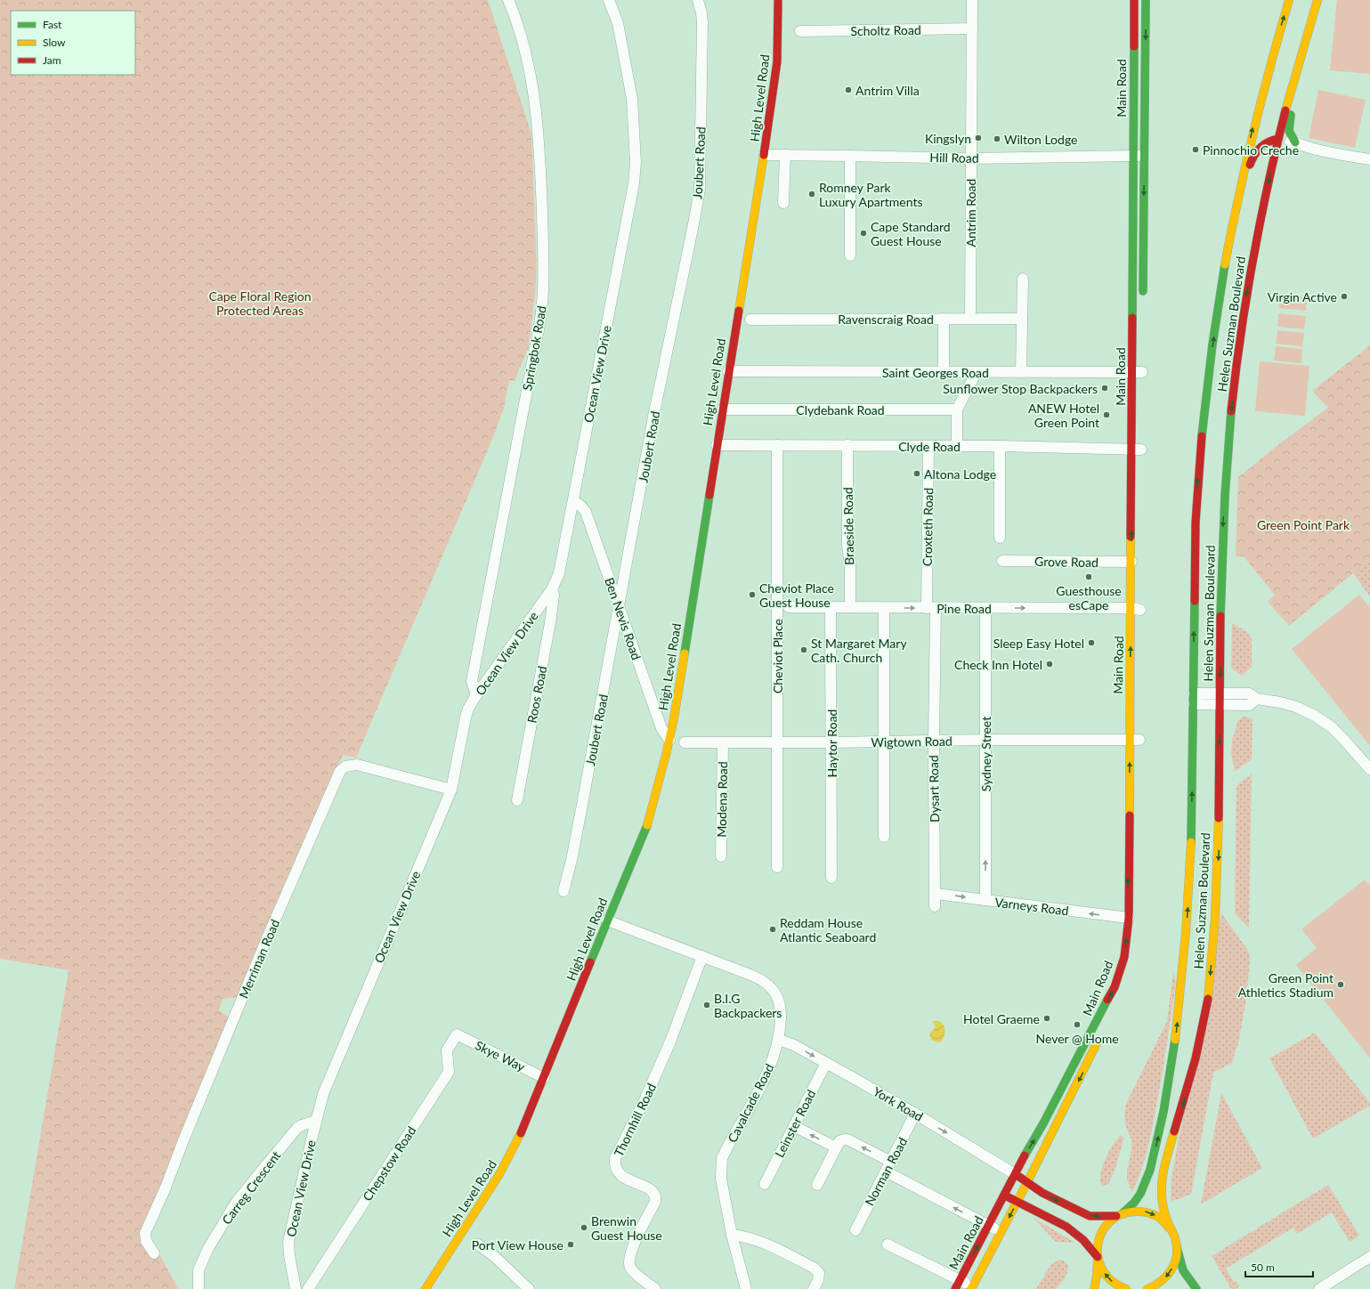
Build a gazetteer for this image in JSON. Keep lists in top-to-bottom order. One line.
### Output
{"streets":{"main road":["Main Road","High Level Road","Helen Suzman Boulevard"],"street":["Scholtz Road","Hill Road","Joubert Road","Antrim Road","Ravenscraig Road","Springbok Road","Saint Georges Road","Ocean View Drive","Clydebank Road","Clyde Road","Braeside Road","Croxteth Road","Grove Road","Pine Road","Ben Nevis Road","Cheviot Place","Roos Road","Wigtown Road","Haytor Road","Sydney Street","Dysart Road","Modena Road","Varneys Road","Merriman Road","Skye Way","Cavalcade Road","York Road","Thornhill Road","Leinster Road","Chepstow Road","Norman Road","Carreg Crescent"]},"crossings":[["Scholtz Road","Antrim Road"],["Main Road","Hill Road"],["Main Road","Saint Georges Road"],["Main Road","Clyde Road"],["Main Road","Grove Road"],["Main Road","Pine Road"],["Main Road","Wigtown Road"],["Main Road","Varneys Road"],["Main Road","York Road"],["High Level Road","Hill Road"],["High Level Road","Saint Georges Road"],["High Level Road","Clydebank Road"],["High Level Road","Clyde Road"],["High Level Road","Ben Nevis Road"],["High Level Road","Skye Way"],["High Level Road","Cavalcade Road"],["Hill Road","Antrim Road"],["Joubert Road","Ben Nevis Road"],["Antrim Road","Ravenscraig Road"],["Springbok Road","Ocean View Drive"],["Ocean View Drive","Ben Nevis Road"],["Ocean View Drive","Roos Road"],["Ocean View Drive","Merriman Road"],["Ocean View Drive","Carreg Crescent"],["Clyde Road","Braeside Road"],["Clyde Road","Croxteth Road"],["Clyde Road","Cheviot Place"],["Braeside Road","Pine Road"],["Croxteth Road","Pine Road"],["Croxteth Road","Dysart Road"],["Pine Road","Haytor Road"],["Pine Road","Sydney Street"],["Pine Road","Dysart Road"],["Cheviot Place","Wigtown Road"],["Wigtown Road","Haytor Road"],["Wigtown Road","Sydney Street"],["Wigtown Road","Dysart Road"],["Wigtown Road","Modena Road"],["Sydney Street","Varneys Road"],["Dysart Road","Varneys Road"],["Skye Way","Chepstow Road"],["Cavalcade Road","York Road"],["Cavalcade Road","Thornhill Road"],["York Road","Leinster Road"],["York Road","Norman Road"]],"one_way":["Pine Road","Sydney Street"],"parks":["Cape Floral Region Protected Areas","Green Point Park"],"places":["Antrim Villa","Kingslyn","Wilton Lodge","Pinnochio Creche","Romney Park Luxury Apartments","Cape Standard Guest House","Virgin Active","Sunflower Stop Backpackers","ANEW Hotel Green Point","Altona Lodge","Guesthouse esCape","Cheviot Place Guest House","Sleep Easy Hotel","St Margaret Mary Cath. Church","Check Inn Hotel","Reddam House Atlantic Seaboard","Green Point Athletics Stadium","B.I.G Backpackers","Hotel Graeme","Never @ Home","Brenwin Guest House","Port View House"],"legend":["Fast","Slow","Jam"],"scale_bar":"50 m"}
